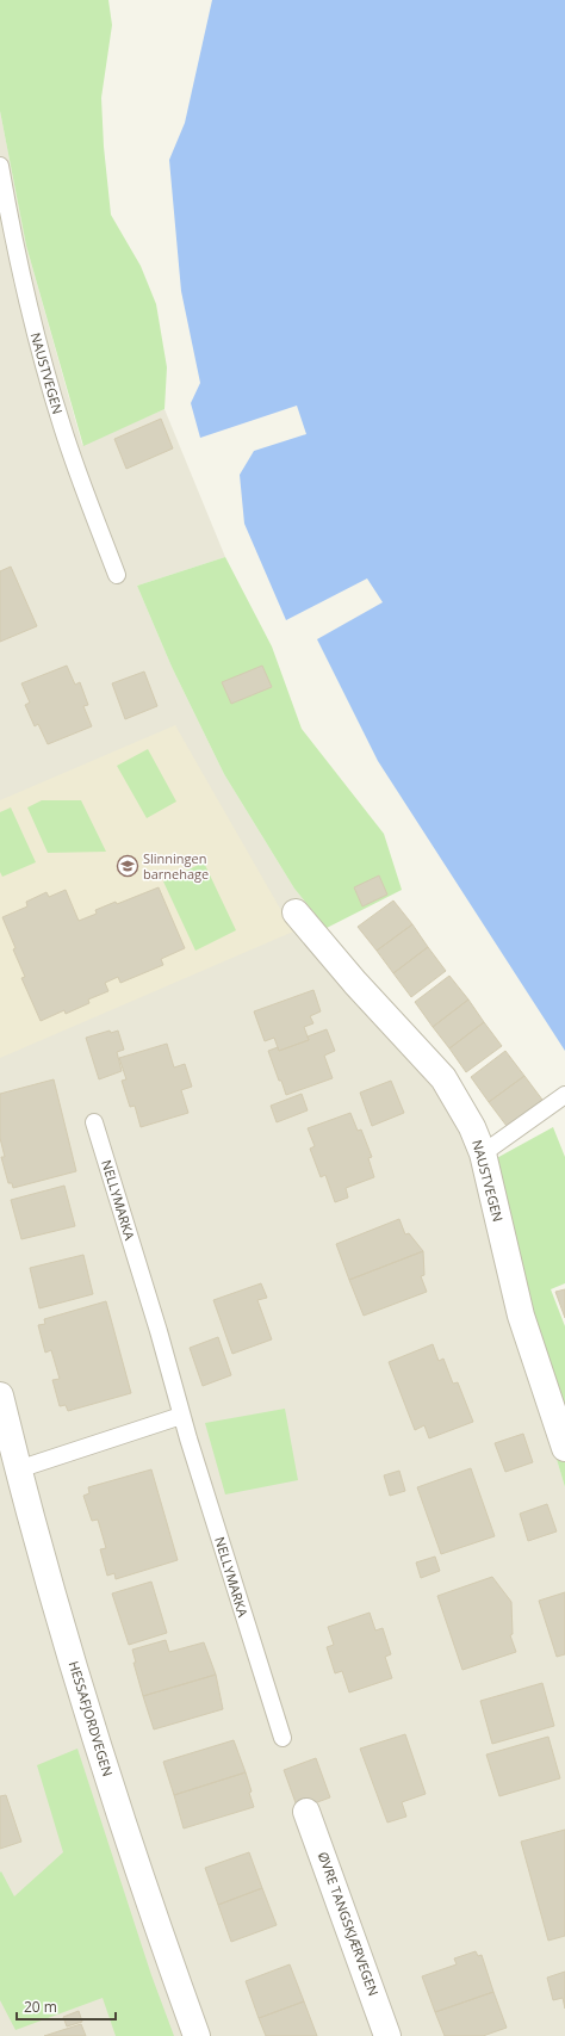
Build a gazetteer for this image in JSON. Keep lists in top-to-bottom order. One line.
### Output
{"streets":{"street":["NAUSTVEGEN","HESSAFJORDVEGEN","ØVRE TANGSKJÆRVEGEN"],"lane":["NELLYMARKA"]},"places":{"school or university":["Slinningen barnehage"]},"scale_bar":"20 m"}
